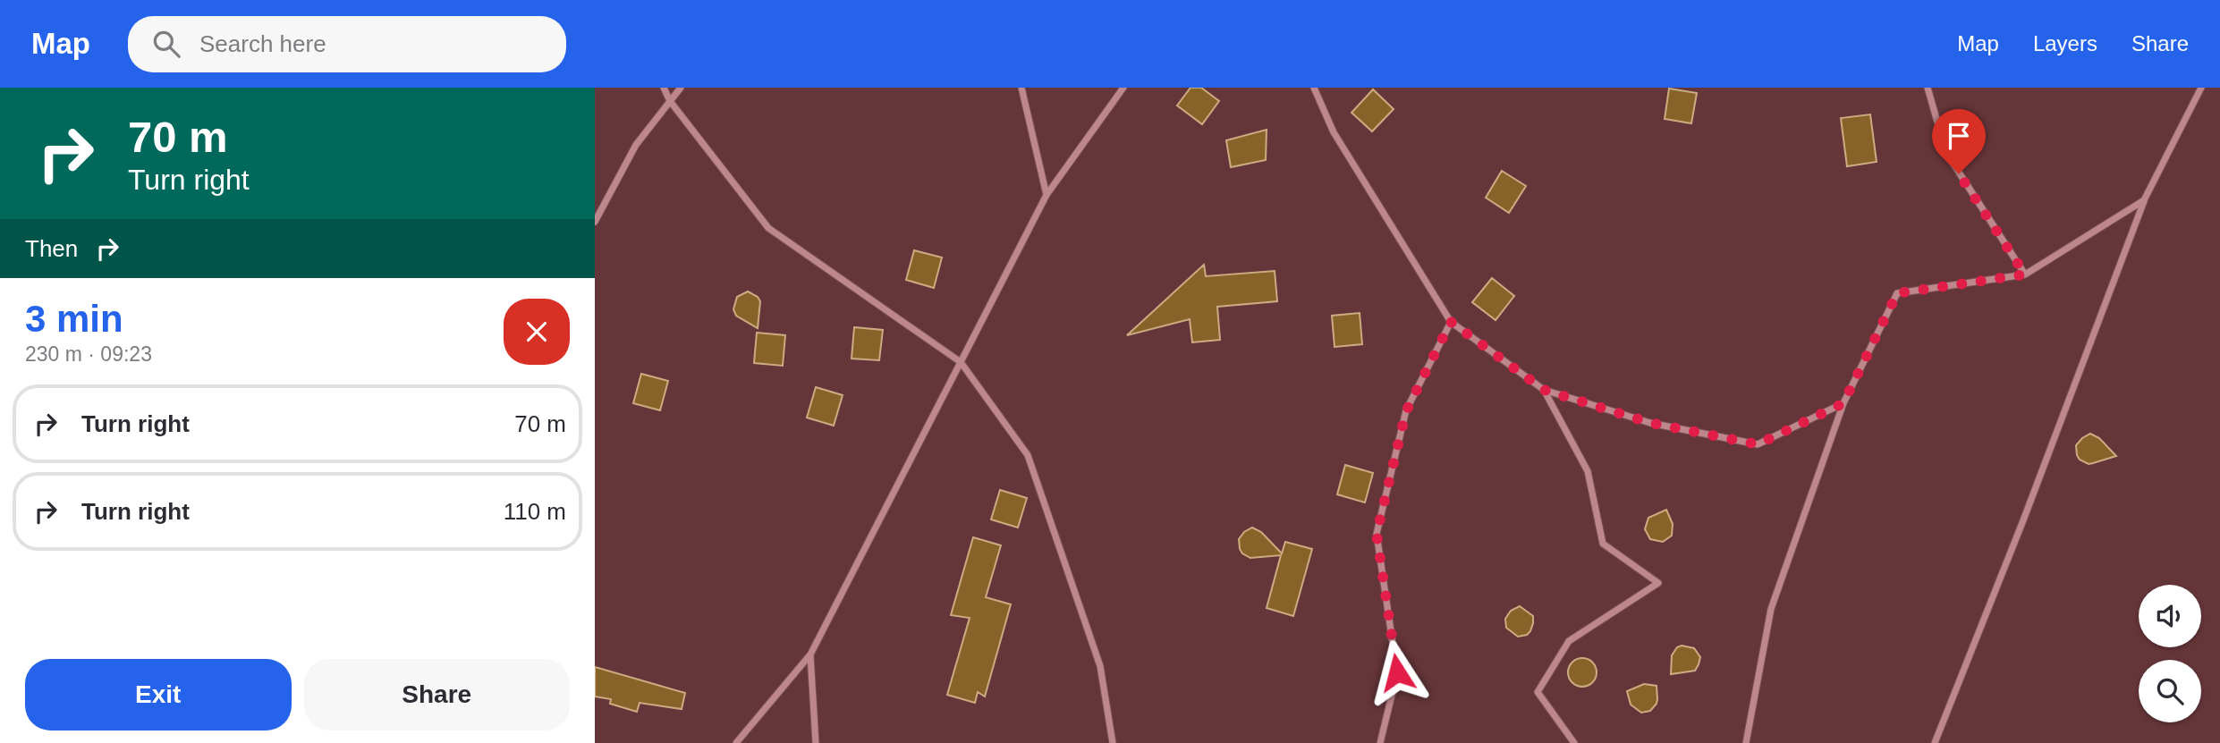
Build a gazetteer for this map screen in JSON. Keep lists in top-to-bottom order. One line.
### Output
{"page":{"header":"Map","search":"Search here","nav":["Map","Layers","Share"],"turn":["70 m","Turn right"],"then":"Then","heading":["3 min","230 m · 09:23"],"list":[{"name":"Turn right","value":"70 m"},{"name":"Turn right","value":"110 m"}],"buttons":["Exit","Share"]}}
